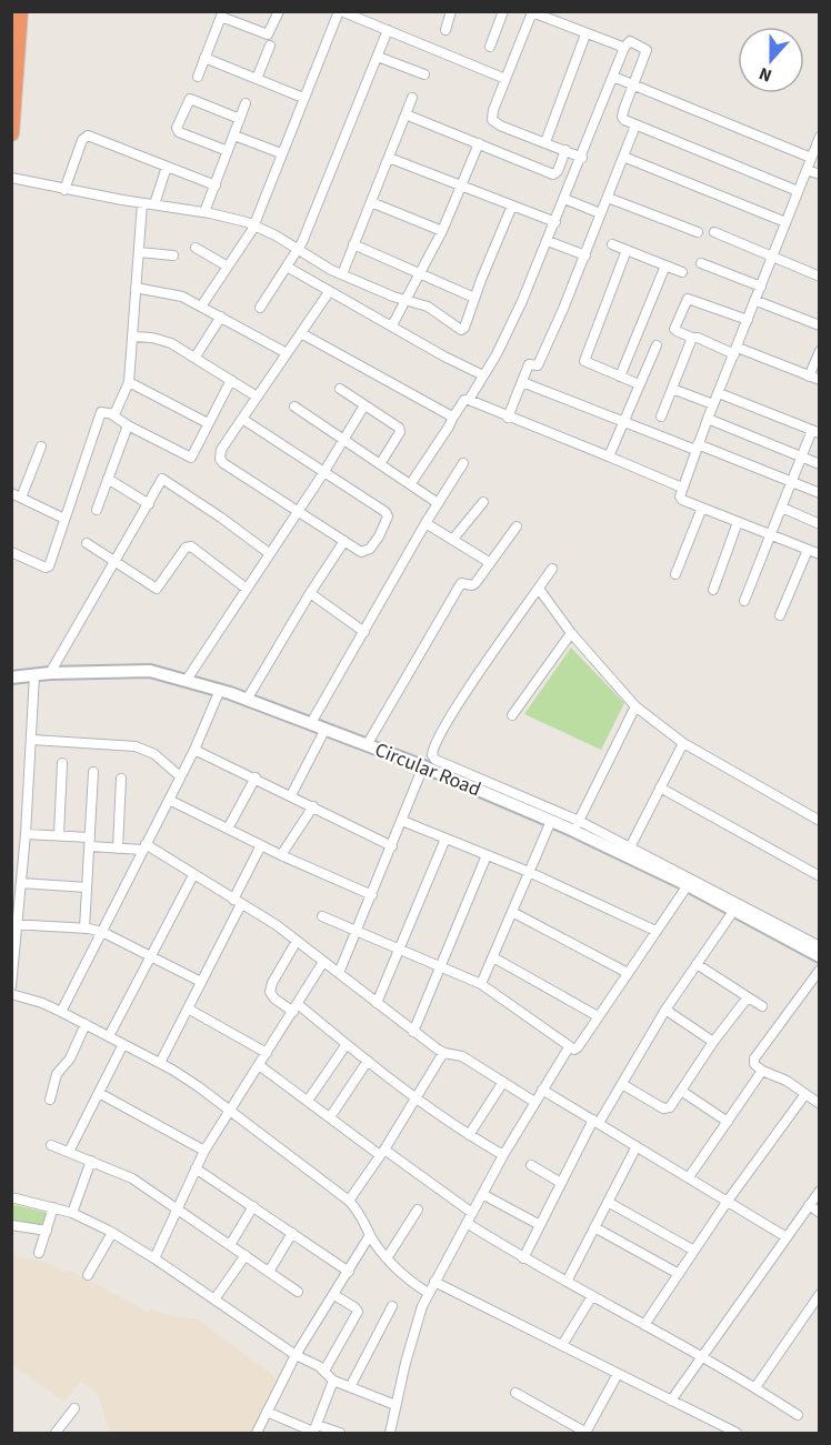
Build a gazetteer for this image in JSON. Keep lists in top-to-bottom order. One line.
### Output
{"streets":{"main road":["Circular Road"]},"north":"bottom"}
